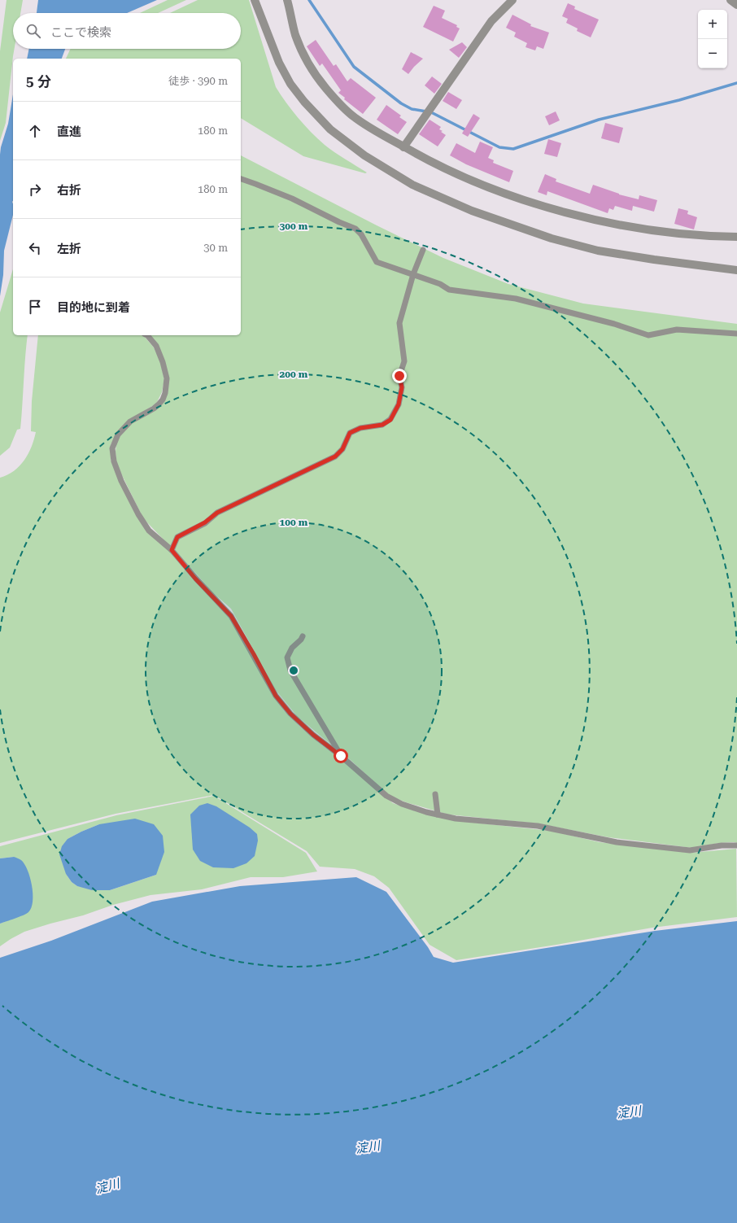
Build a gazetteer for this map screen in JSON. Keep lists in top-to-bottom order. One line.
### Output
{"water":["淀川"],"page":{"map_buttons":["+","−"],"search":"ここで検索","heading":["5 分","徒歩 · 390 m"],"list":[["直進","180 m"],["右折","180 m"],["左折","30 m"],"目的地に到着"]},"rings":["300 m","200 m","100 m"]}
